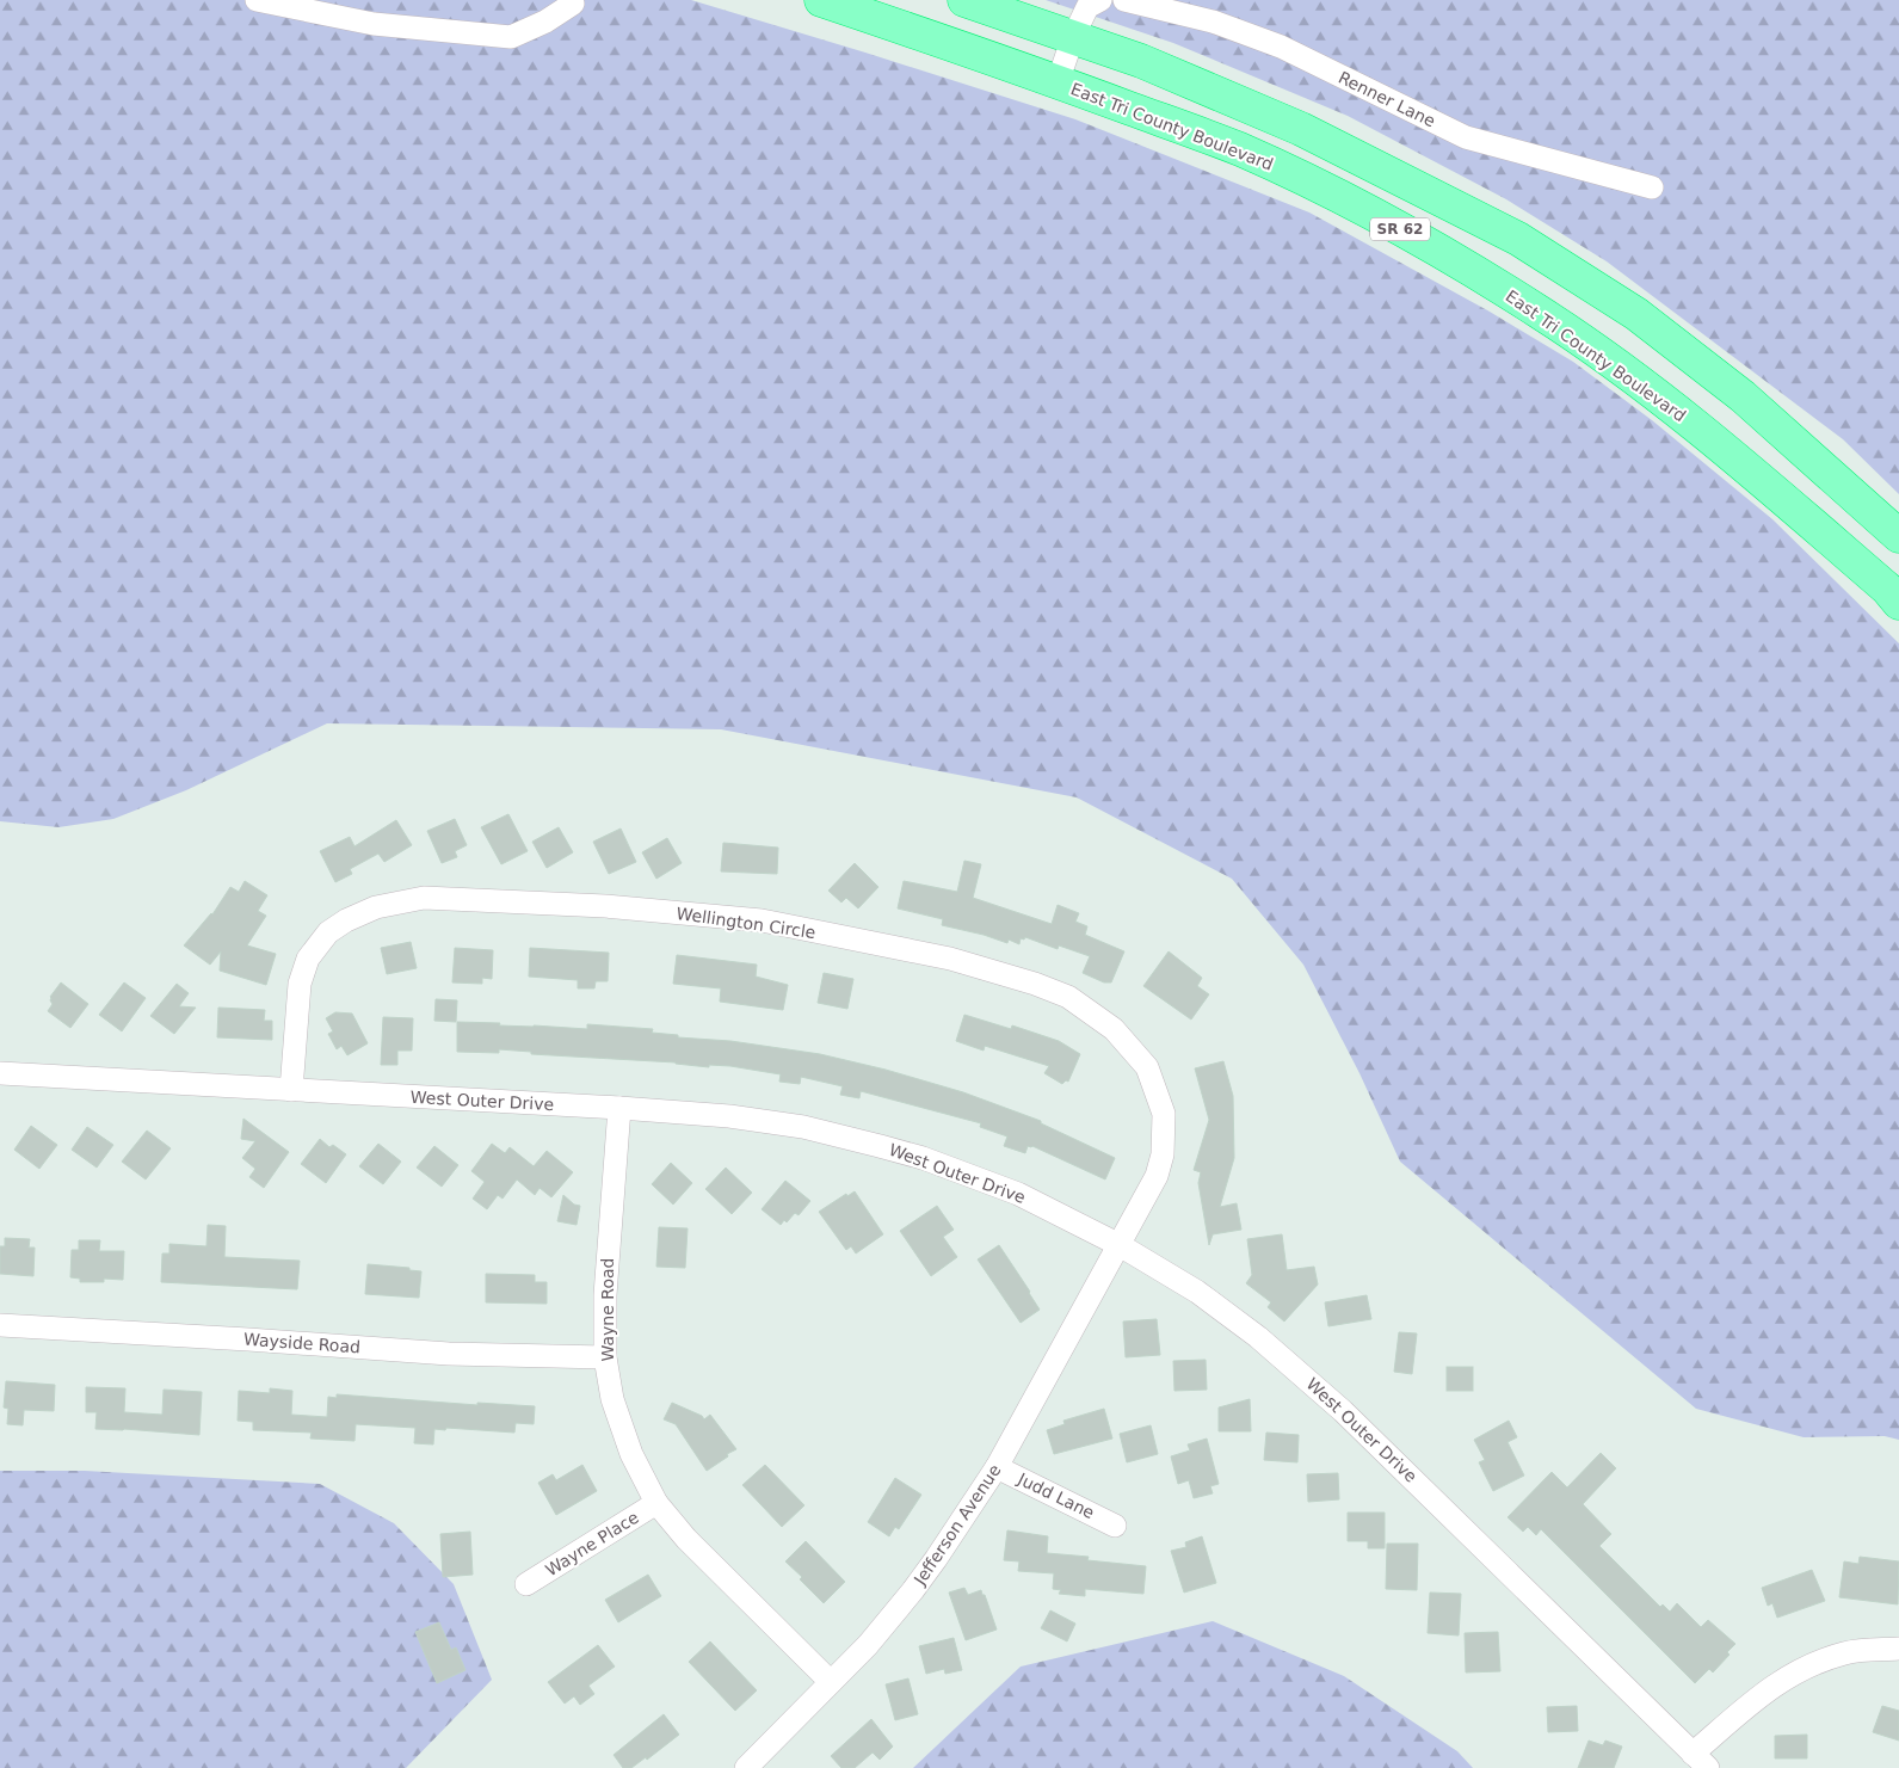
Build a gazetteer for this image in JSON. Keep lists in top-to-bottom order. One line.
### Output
{"streets":{"highway":["East Tri County Boulevard","SR 62"],"street":["Renner Lane","Wellington Circle","West Outer Drive","Wayne Road","Wayside Road","Judd Lane","Jefferson Avenue","Wayne Place"]},"crossings":[["Wellington Circle","West Outer Drive"],["Wellington Circle","Jefferson Avenue"],["West Outer Drive","Wayne Road"],["West Outer Drive","Jefferson Avenue"],["Wayne Road","Wayside Road"],["Wayne Road","Jefferson Avenue"],["Wayne Road","Wayne Place"],["Judd Lane","Jefferson Avenue"]]}
